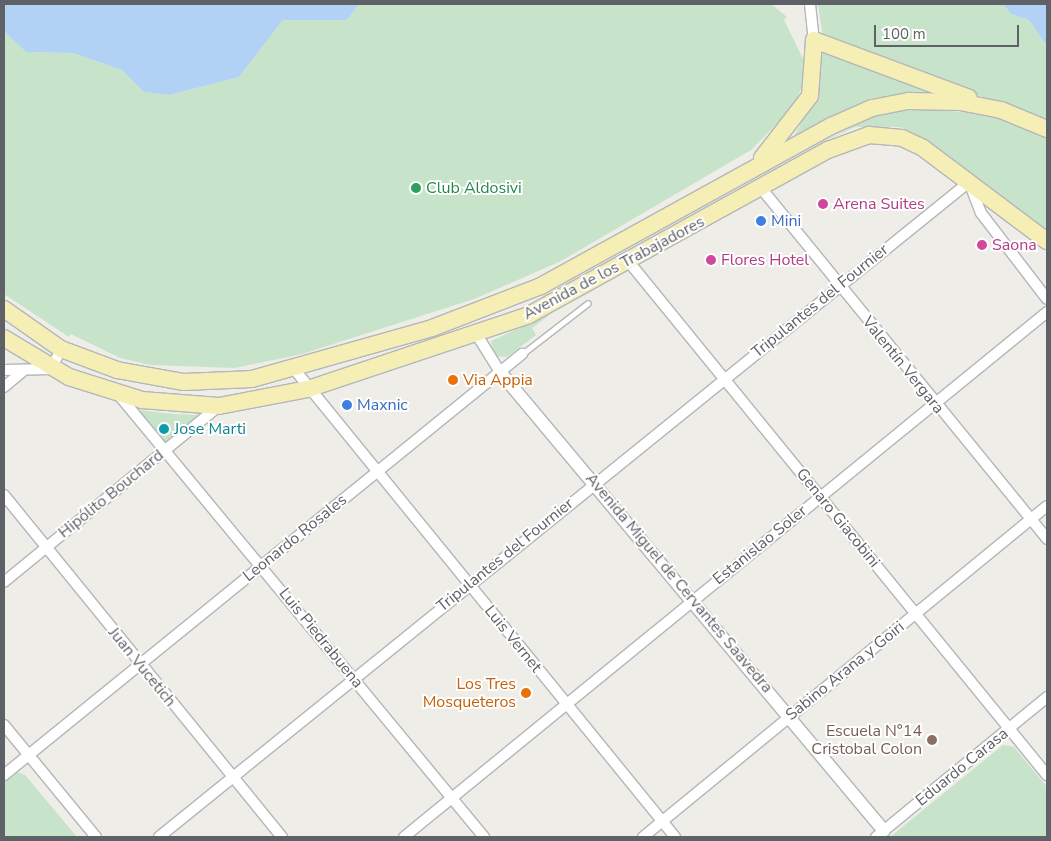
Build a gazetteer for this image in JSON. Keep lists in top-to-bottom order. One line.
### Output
{"streets":{"main road":["Avenida de los Trabajadores"],"street":["Tripulantes del Fournier","Valentín Vergara","Hipólito Bouchard","Genaro Giacobini","Leonardo Rosales","Estanislao Soler","Avenida Miguel de Cervantes Saavedra","Luis Piedrabuena","Luis Vernet","Juan Vucetich","Sabino Arana y Goiri","Eduardo Carasa"]},"crossings":[["Avenida de los Trabajadores","Tripulantes del Fournier"],["Avenida de los Trabajadores","Valentín Vergara"],["Avenida de los Trabajadores","Hipólito Bouchard"],["Avenida de los Trabajadores","Genaro Giacobini"],["Avenida de los Trabajadores","Avenida Miguel de Cervantes Saavedra"],["Avenida de los Trabajadores","Luis Piedrabuena"],["Avenida de los Trabajadores","Luis Vernet"],["Tripulantes del Fournier","Valentín Vergara"],["Tripulantes del Fournier","Genaro Giacobini"],["Tripulantes del Fournier","Avenida Miguel de Cervantes Saavedra"],["Tripulantes del Fournier","Luis Piedrabuena"],["Tripulantes del Fournier","Luis Vernet"],["Tripulantes del Fournier","Juan Vucetich"],["Valentín Vergara","Estanislao Soler"],["Valentín Vergara","Sabino Arana y Goiri"],["Hipólito Bouchard","Luis Piedrabuena"],["Hipólito Bouchard","Juan Vucetich"],["Genaro Giacobini","Estanislao Soler"],["Genaro Giacobini","Sabino Arana y Goiri"],["Genaro Giacobini","Eduardo Carasa"],["Leonardo Rosales","Avenida Miguel de Cervantes Saavedra"],["Leonardo Rosales","Luis Piedrabuena"],["Leonardo Rosales","Luis Vernet"],["Leonardo Rosales","Juan Vucetich"],["Estanislao Soler","Avenida Miguel de Cervantes Saavedra"],["Estanislao Soler","Luis Piedrabuena"],["Estanislao Soler","Luis Vernet"],["Avenida Miguel de Cervantes Saavedra","Sabino Arana y Goiri"],["Avenida Miguel de Cervantes Saavedra","Eduardo Carasa"],["Luis Vernet","Sabino Arana y Goiri"]],"places":["Club Aldosivi","Arena Suites","Mini","Saona","Flores Hotel","Via Appia","Maxnic","Jose Marti","Los Tres Mosqueteros","Escuela N°14 Cristobal Colon"],"scale_bar":"100 m"}
